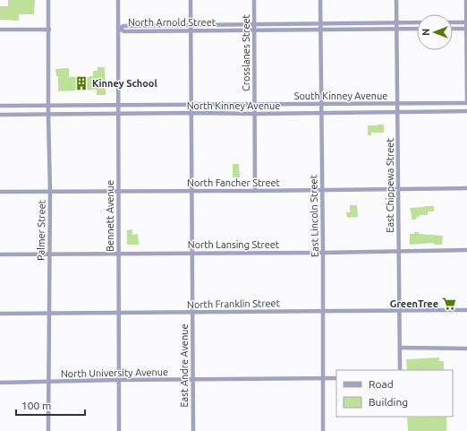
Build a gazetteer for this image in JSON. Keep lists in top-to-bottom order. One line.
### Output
{"streets":{"street":["North Arnold Street","Crosslanes Street","South Kinney Avenue","North Kinney Avenue","North Fancher Street","East Chippewa Street","Bennett Avenue","East Lincoln Street","Palmer Street","North Lansing Street","North Franklin Street","East Andre Avenue","North University Avenue"]},"crossings":[["North Arnold Street","Crosslanes Street"],["North Arnold Street","East Chippewa Street"],["North Arnold Street","Bennett Avenue"],["North Arnold Street","East Lincoln Street"],["North Arnold Street","East Andre Avenue"],["Crosslanes Street","South Kinney Avenue"],["Crosslanes Street","North Kinney Avenue"],["Crosslanes Street","North Fancher Street"],["South Kinney Avenue","East Chippewa Street"],["South Kinney Avenue","Bennett Avenue"],["South Kinney Avenue","East Lincoln Street"],["South Kinney Avenue","Palmer Street"],["South Kinney Avenue","East Andre Avenue"],["North Kinney Avenue","East Chippewa Street"],["North Kinney Avenue","Bennett Avenue"],["North Kinney Avenue","East Lincoln Street"],["North Kinney Avenue","Palmer Street"],["North Kinney Avenue","East Andre Avenue"],["North Fancher Street","East Chippewa Street"],["North Fancher Street","Bennett Avenue"],["North Fancher Street","East Lincoln Street"],["North Fancher Street","Palmer Street"],["North Fancher Street","East Andre Avenue"],["East Chippewa Street","North Lansing Street"],["East Chippewa Street","North Franklin Street"],["Bennett Avenue","North Lansing Street"],["Bennett Avenue","North Franklin Street"],["Bennett Avenue","North University Avenue"],["East Lincoln Street","North Lansing Street"],["East Lincoln Street","North Franklin Street"],["East Lincoln Street","North University Avenue"],["Palmer Street","North Lansing Street"],["Palmer Street","North Franklin Street"],["Palmer Street","North University Avenue"],["North Lansing Street","East Andre Avenue"],["North Franklin Street","East Andre Avenue"],["East Andre Avenue","North University Avenue"]],"places":{"building":["Kinney School"],"supermarket":["GreenTree"]},"legend":["Road","Building"],"scale_bar":"100 m","north":"left"}
